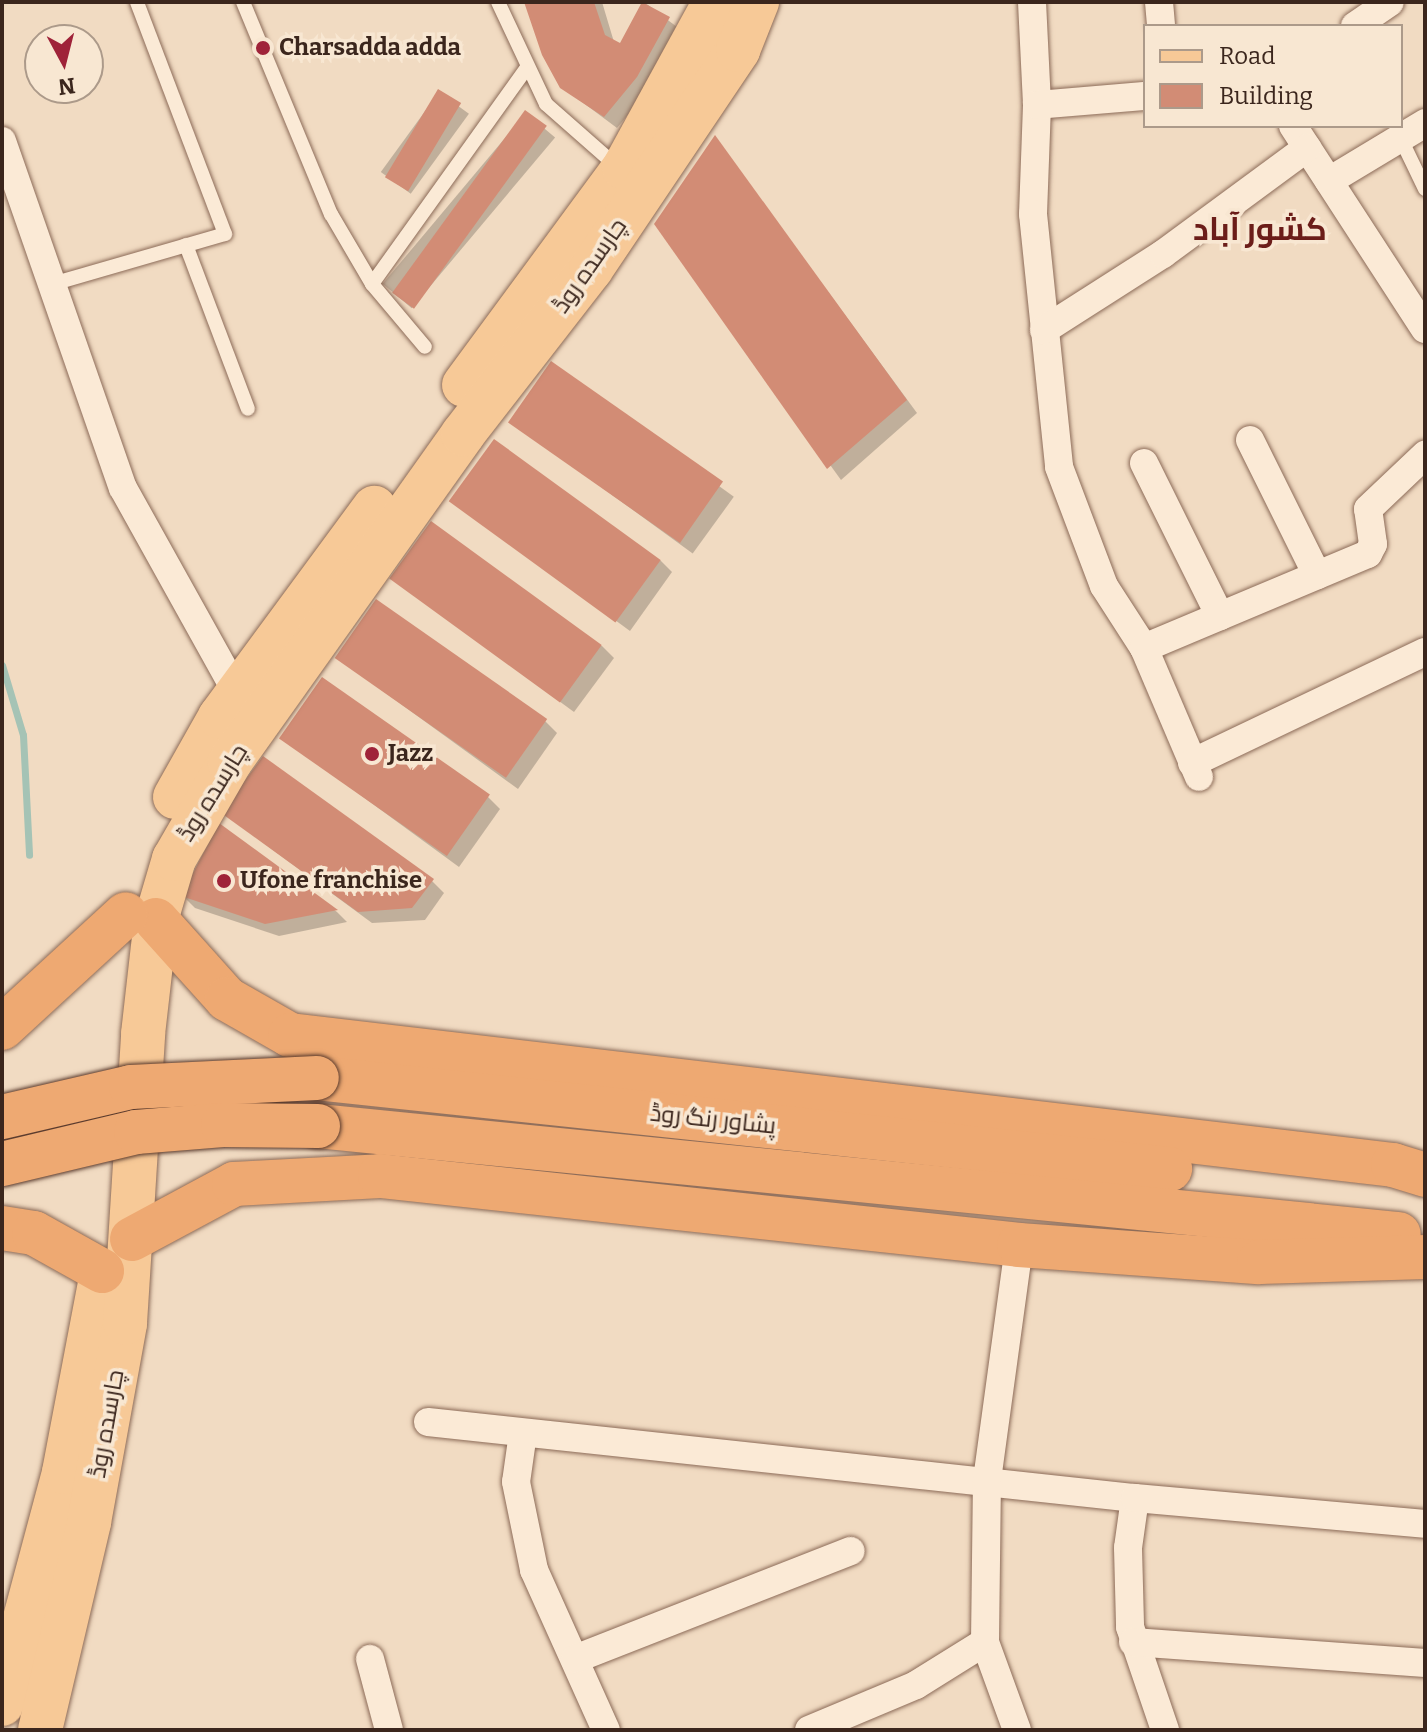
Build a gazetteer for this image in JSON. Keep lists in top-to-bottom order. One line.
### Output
{"streets":{"highway":["پشاور رنگ روڈ"],"main road":["چارسدہ روڈ"]},"districts":["کشور آباد"],"places":["Charsadda adda","Jazz","Ufone franchise"],"legend":["Road","Building"],"north":"bottom"}
